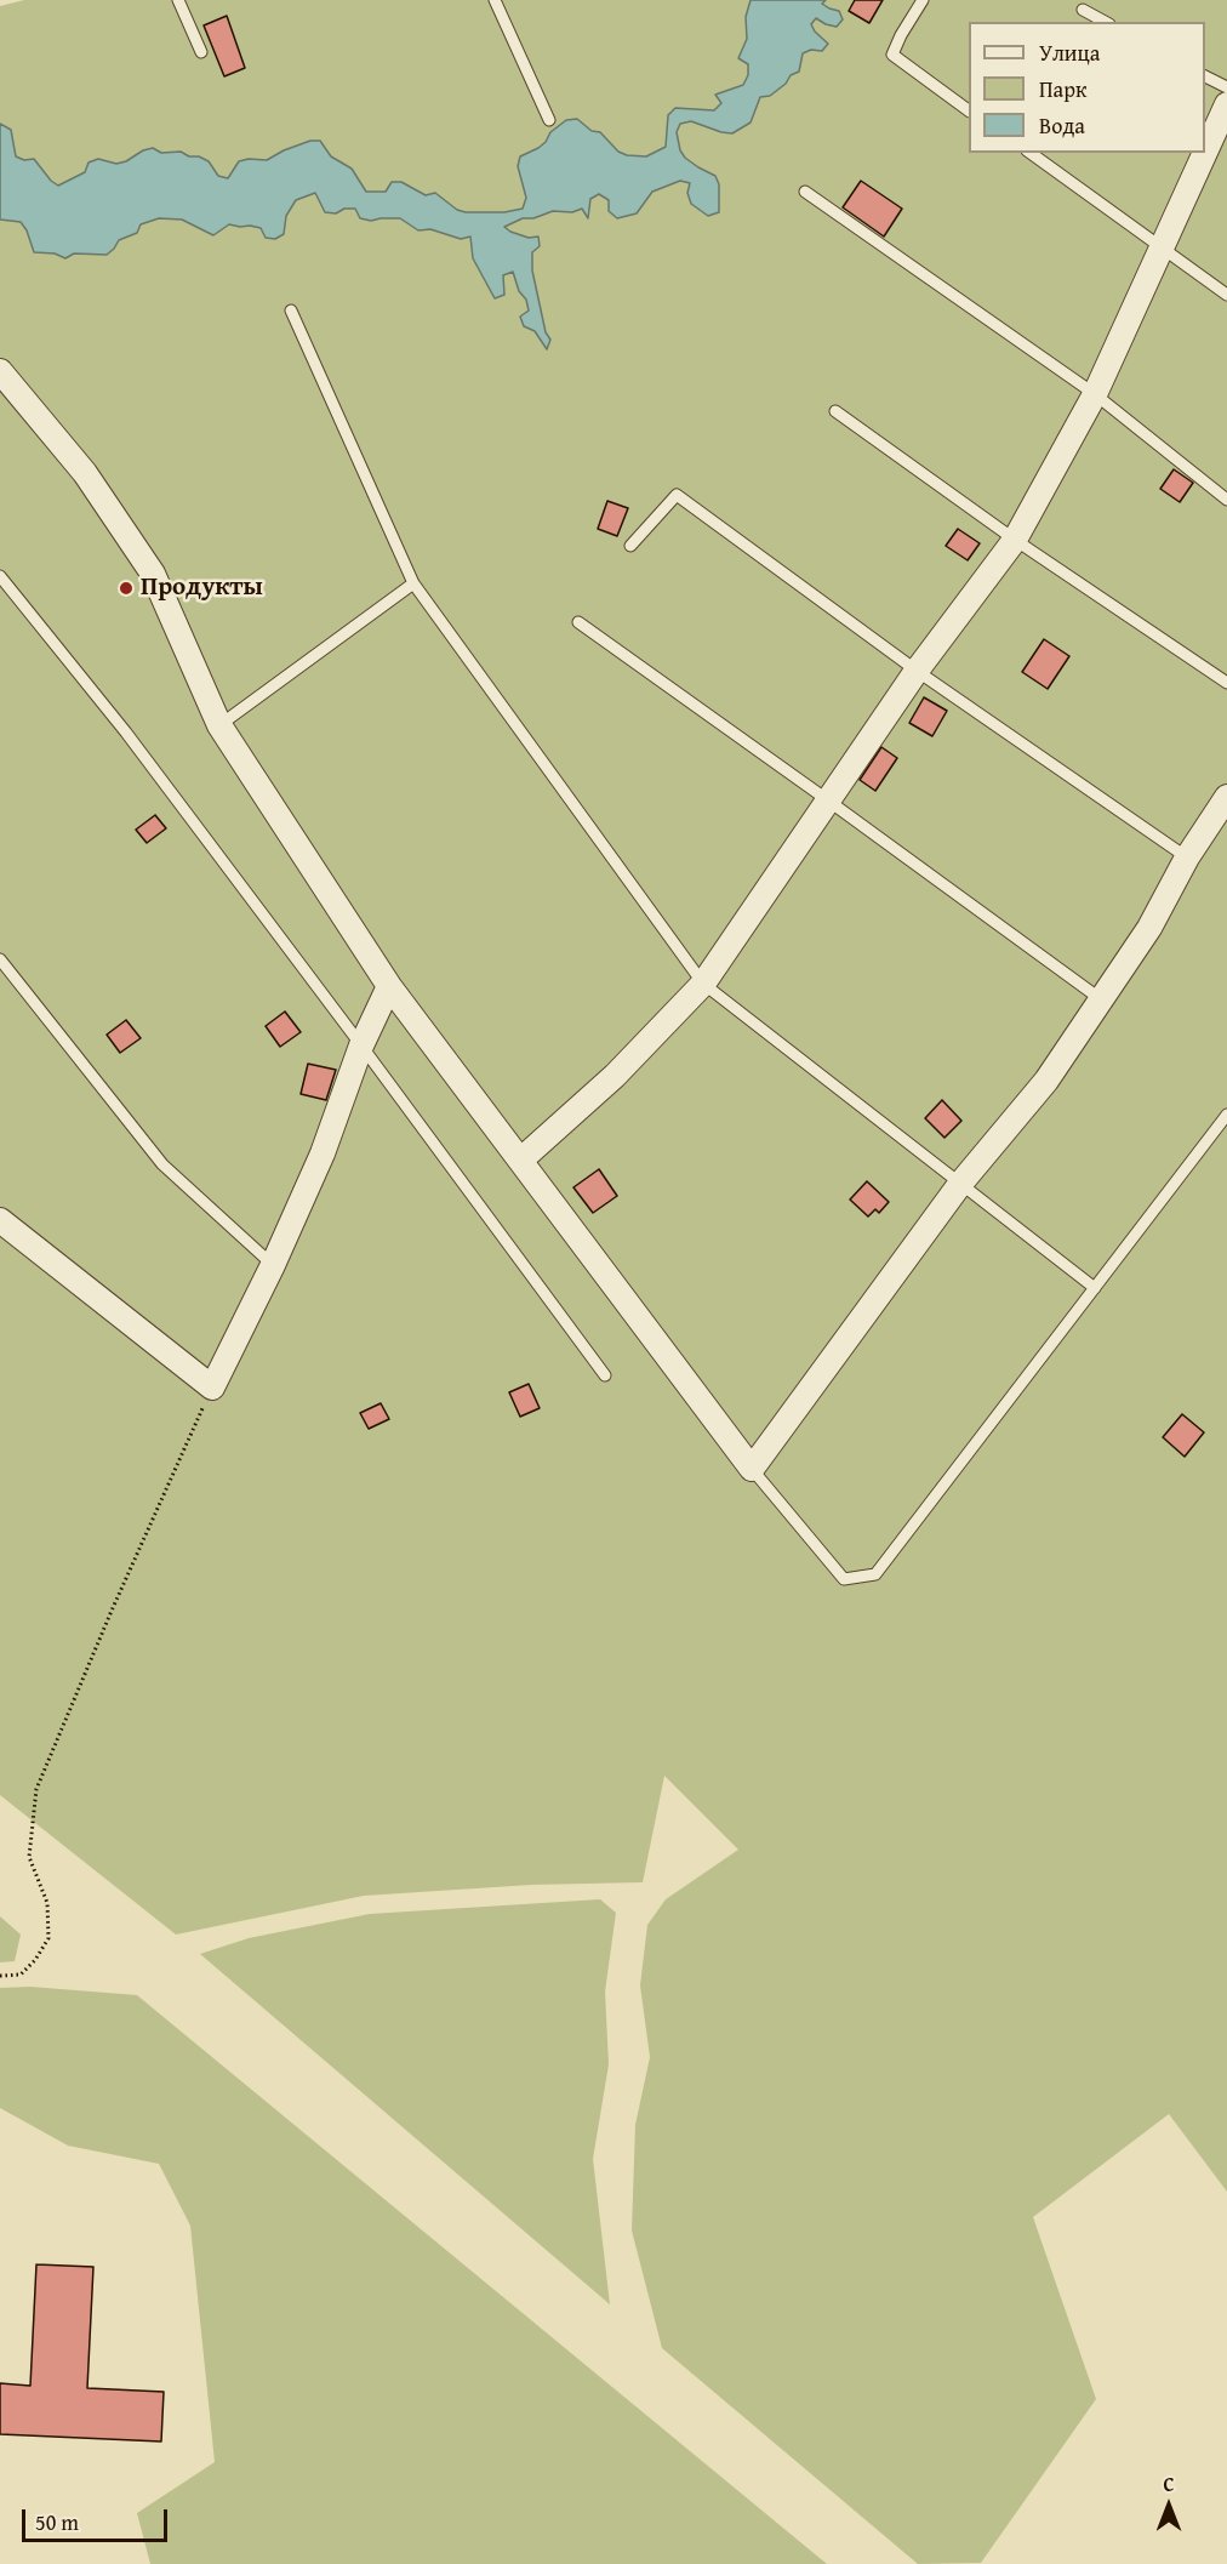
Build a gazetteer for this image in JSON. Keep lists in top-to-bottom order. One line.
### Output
{"places":["Продукты"],"legend":["Улица","Парк","Вода"],"scale_bar":"50 m","north":"top"}
